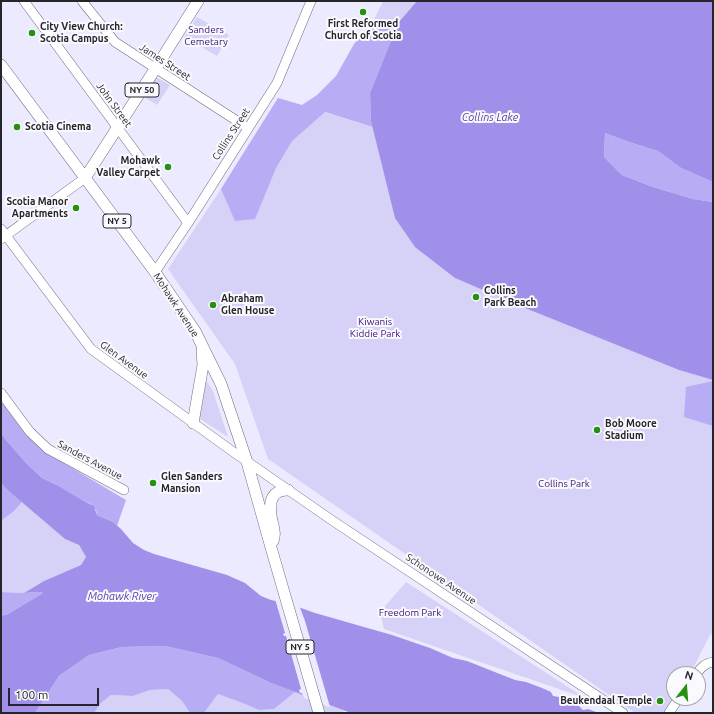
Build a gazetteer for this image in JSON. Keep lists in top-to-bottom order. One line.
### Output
{"streets":{"main road":["NY 50","NY 5","Mohawk Avenue"],"street":["James Street","John Street","Collins Street","Glen Avenue","Sanders Avenue","Schonowe Avenue"]},"crossings":[["James Street","NY 50"],["James Street","Collins Street"],["NY 50","John Street"],["NY 50","Mohawk Avenue"],["John Street","Collins Street"],["Collins Street","Mohawk Avenue"],["Mohawk Avenue","Glen Avenue"],["Mohawk Avenue","Schonowe Avenue"],["Glen Avenue","Schonowe Avenue"]],"water":["Collins Lake","Mohawk River"],"parks":["Sanders Cemetary","Kiwanis Kiddie Park","Collins Park","Freedom Park"],"places":["First Reformed Church of Scotia","City View Church: Scotia Campus","Scotia Cinema","Mohawk Valley Carpet","Scotia Manor Apartments","Collins Park Beach","Abraham Glen House","Bob Moore Stadium","Glen Sanders Mansion","Beukendaal Temple"],"scale_bar":"100 m","north":"top"}
